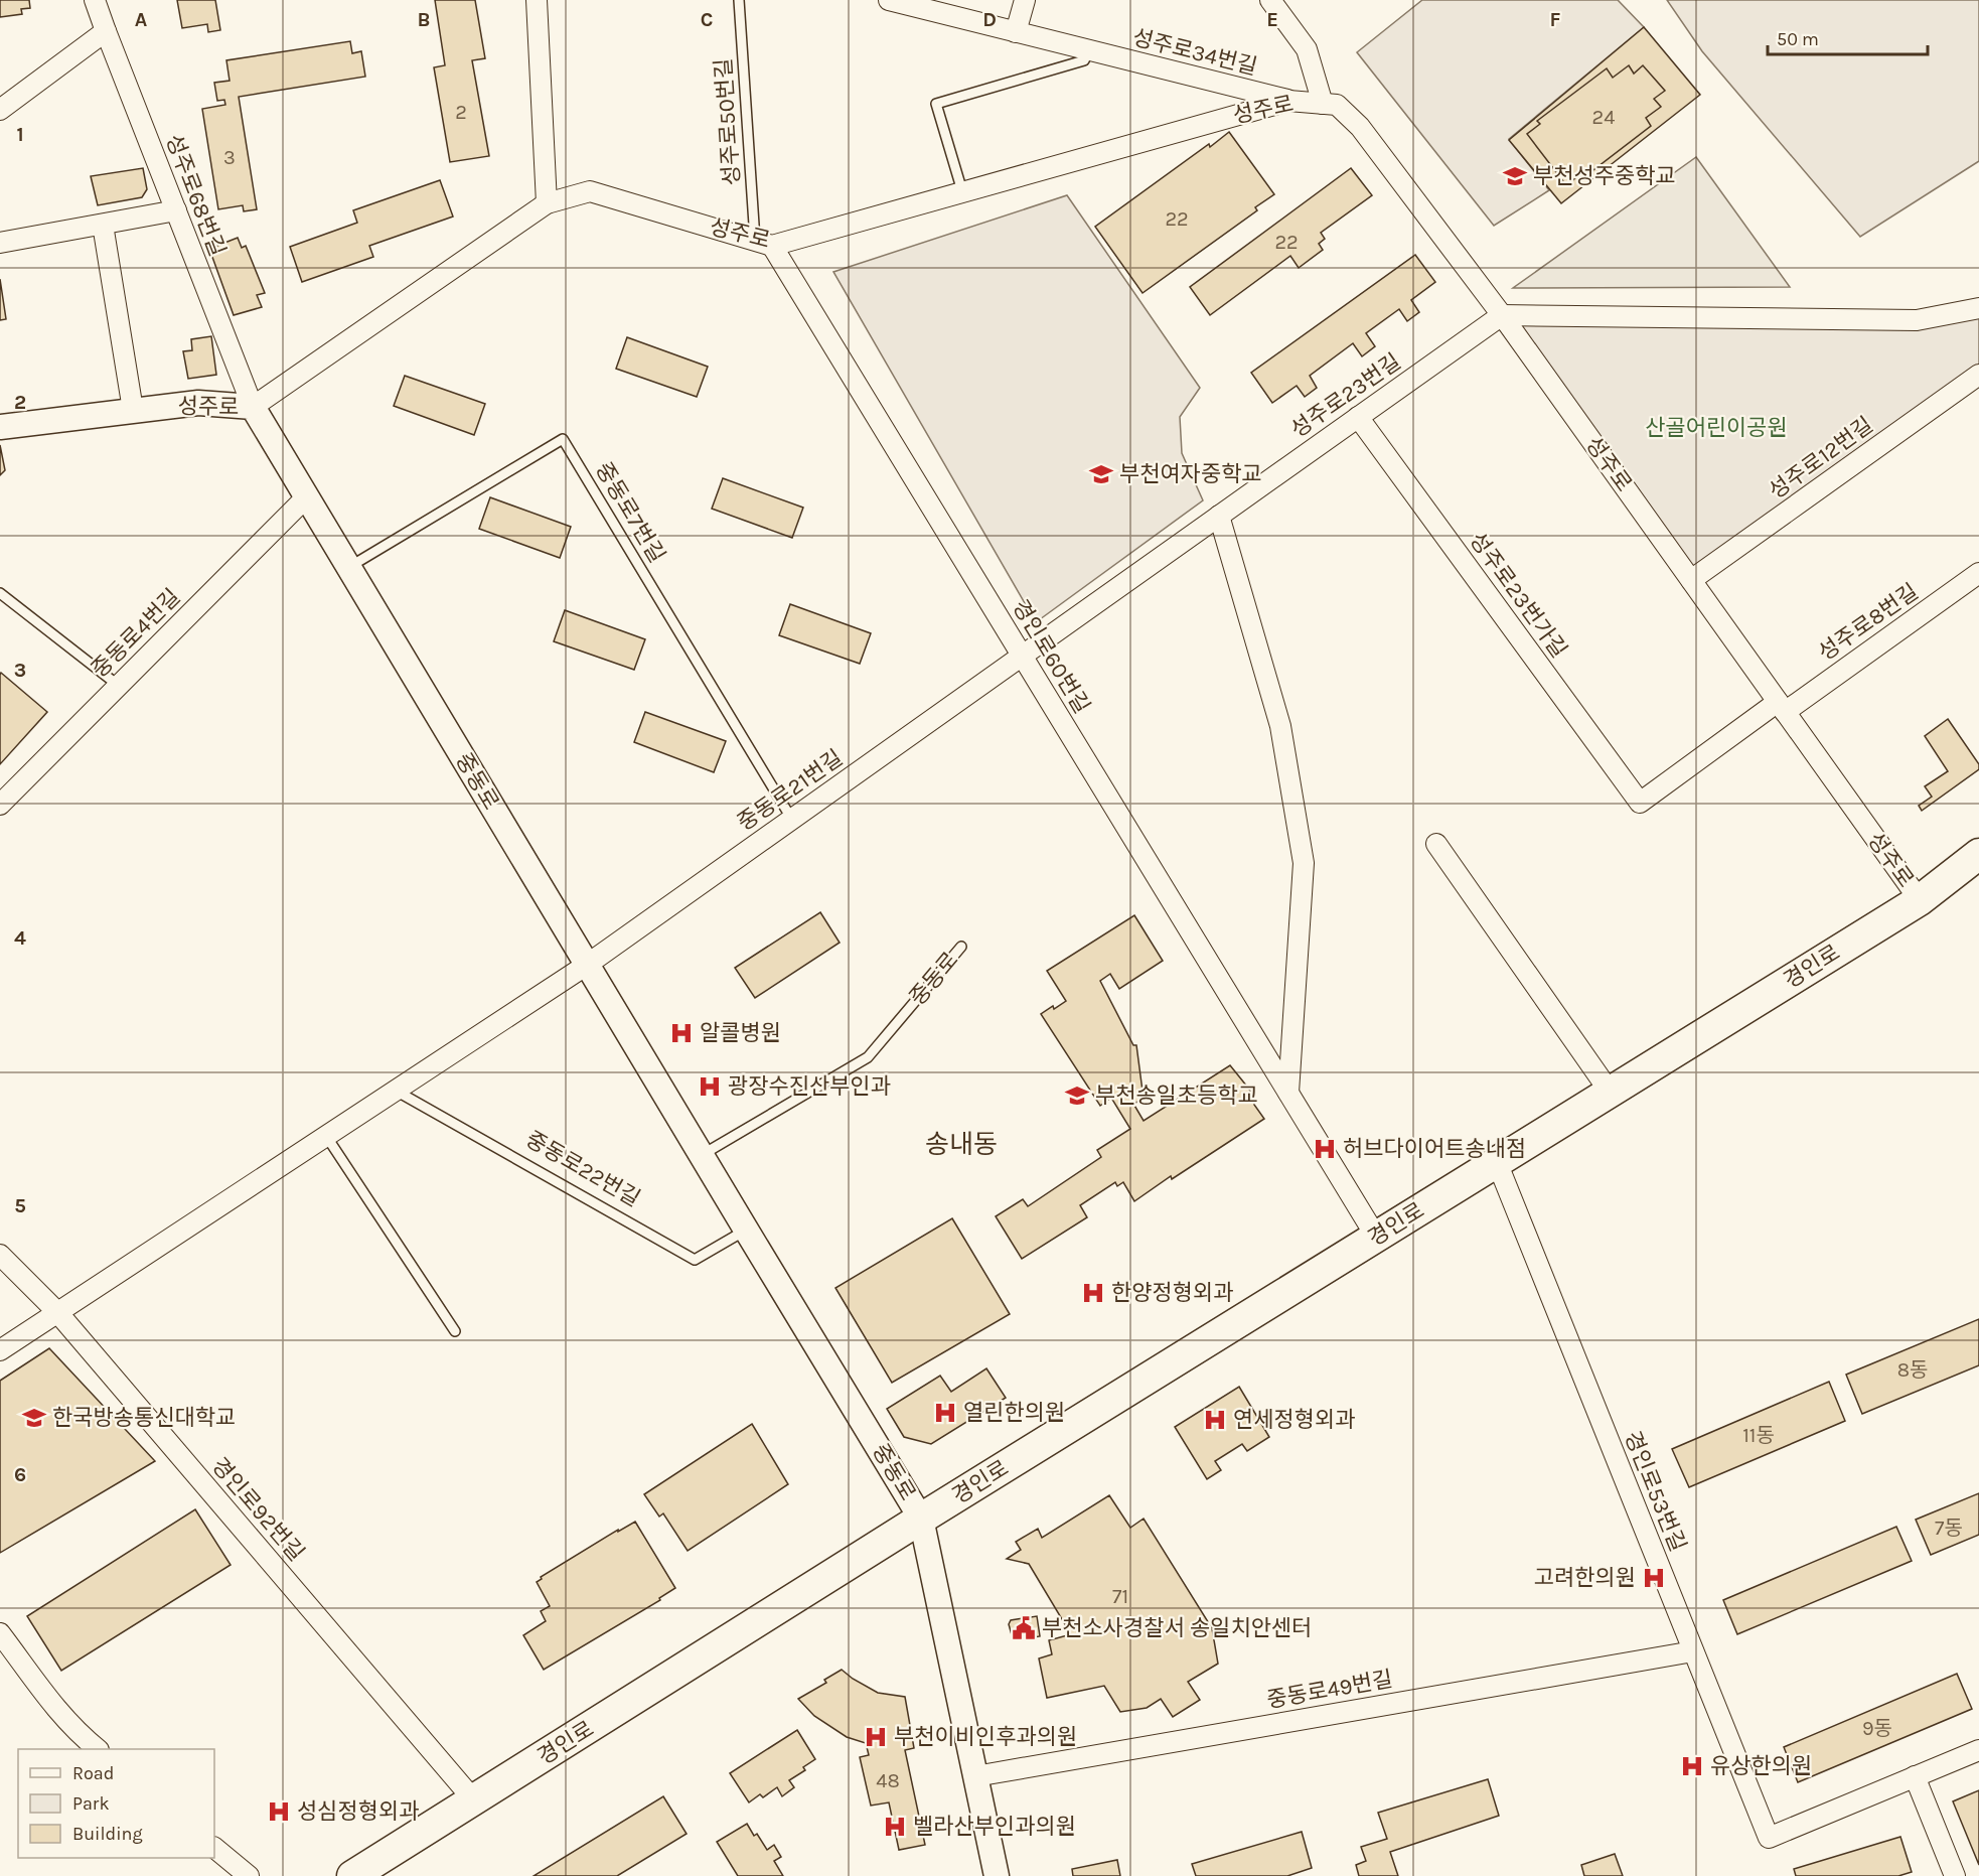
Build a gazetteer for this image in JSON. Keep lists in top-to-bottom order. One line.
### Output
{"streets":{"main road":["경인로"],"street":["성주로34번길","성주로","성주로68번길","성주로23번길","성주로12번길","성주로23번가길","성주로8번길","중동로4번길","경인로60번길","중동로","중동로21번길","경인로53번길","경인로92번길","중동로49번길"],"lane":["성주로50번길","중동로7번길","중동로22번길"]},"crossings":[["성주로34번길","성주로"],["성주로","성주로50번길"],["성주로","성주로68번길"],["성주로","성주로23번길"],["성주로","성주로12번길"],["성주로","성주로23번가길"],["성주로","성주로8번길"],["성주로","경인로60번길"],["성주로","중동로"],["성주로","경인로"],["성주로50번길","경인로60번길"],["성주로68번길","중동로"],["성주로23번길","성주로23번가길"],["성주로23번길","경인로60번길"],["성주로23번길","중동로21번길"],["중동로7번길","중동로"],["중동로7번길","중동로21번길"],["성주로23번가길","성주로8번길"],["중동로4번길","중동로"],["경인로60번길","중동로21번길"],["경인로60번길","경인로"],["중동로","중동로21번길"],["중동로","경인로"],["중동로","중동로22번길"],["중동로","중동로49번길"],["경인로","경인로53번길"],["경인로","경인로92번길"],["경인로53번길","중동로49번길"]],"districts":["송내동"],"parks":["산골어린이공원"],"places":{"school or university":["부천성주중학교","부천여자중학교","부천송일초등학교","한국방송통신대학교"],"hospital":["알콜병원","광장수진산부인과","허브다이어트송내점","한양정형외과","열린한의원","연세정형외과","고려한의원","부천이비인후과의원","유상한의원","성심정형외과","벨라산부인과의원"],"public building":["부천소사경찰서 송일치안센터"]},"house_numbers":["2","24","3","22","22","8동","11동","7동","71","9동","48"],"legend":["Road","Park","Building"],"scale_bar":"50 m","grid":{"columns":["A","B","C","D","E","F"],"rows":["1","2","3","4","5","6"]}}
